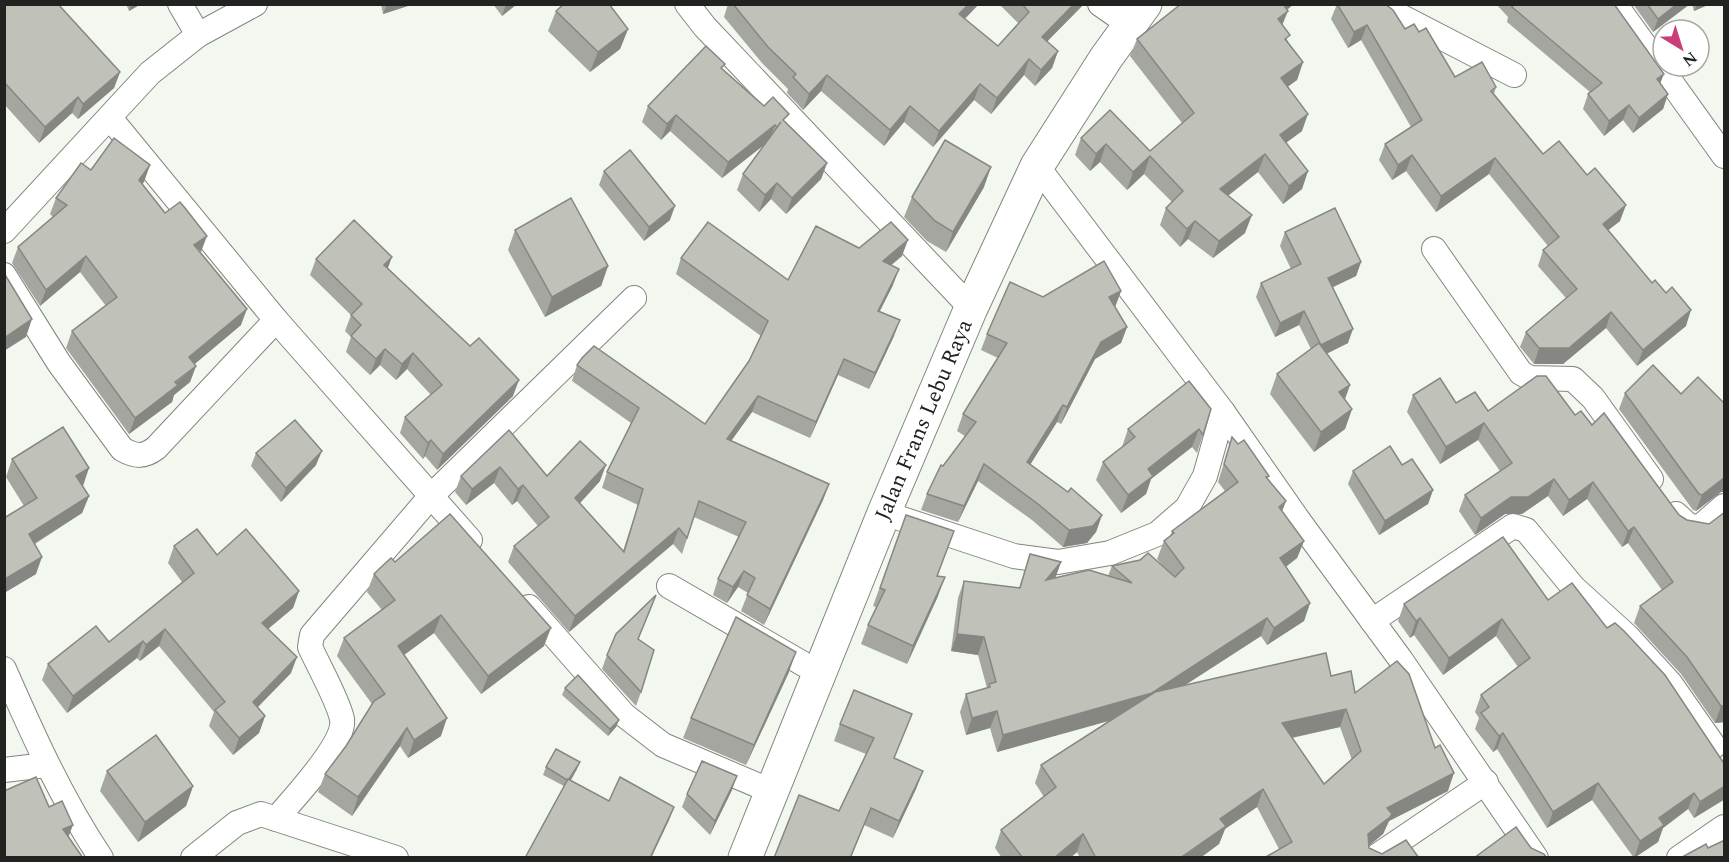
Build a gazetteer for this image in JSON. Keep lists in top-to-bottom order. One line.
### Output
{"streets":{"main road":["Jalan Frans Lebu Raya"]},"north":"bottom right"}
